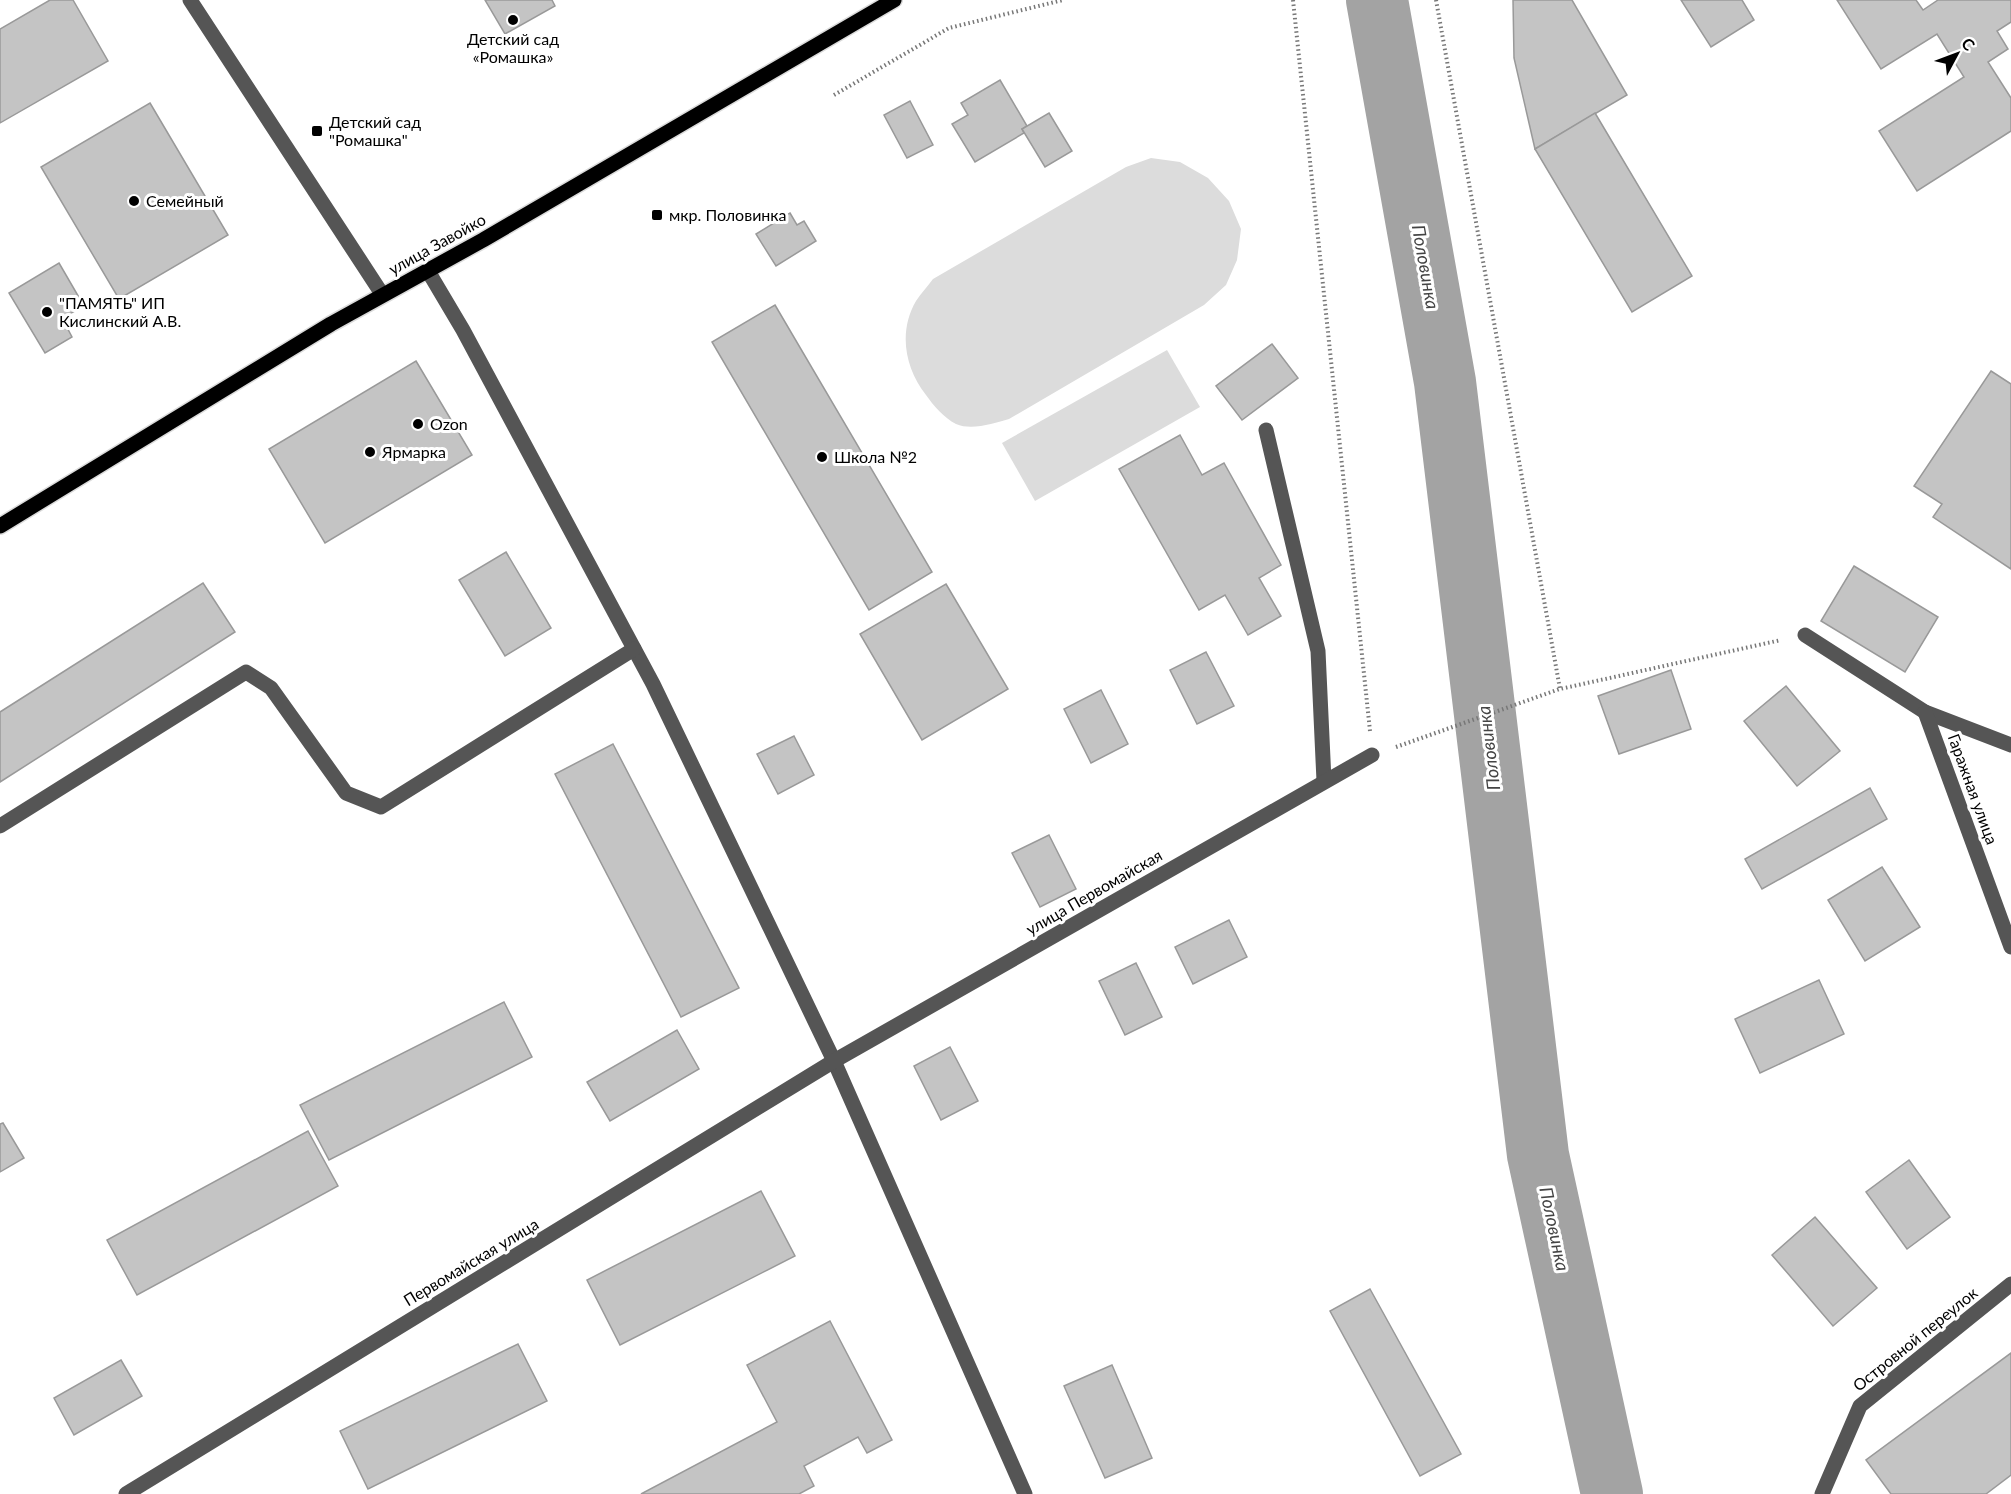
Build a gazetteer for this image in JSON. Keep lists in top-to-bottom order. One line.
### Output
{"streets":{"main road":["улица Завойко"],"street":["Гаражная улица","улица Первомайская","Первомайская улица","Островной переулок"]},"crossings":[["улица Первомайская","Первомайская улица"]],"water":["Половинка"],"places":{"other":["Детский сад «Ромашка»","Семейный","\"ПАМЯТЬ\" ИП Кислинский А.В.","Ozon","Ярмарка","Школа №2"],"transit":["Детский сад \"Ромашка\"","мкр. Половинка"]},"north":"top right"}
